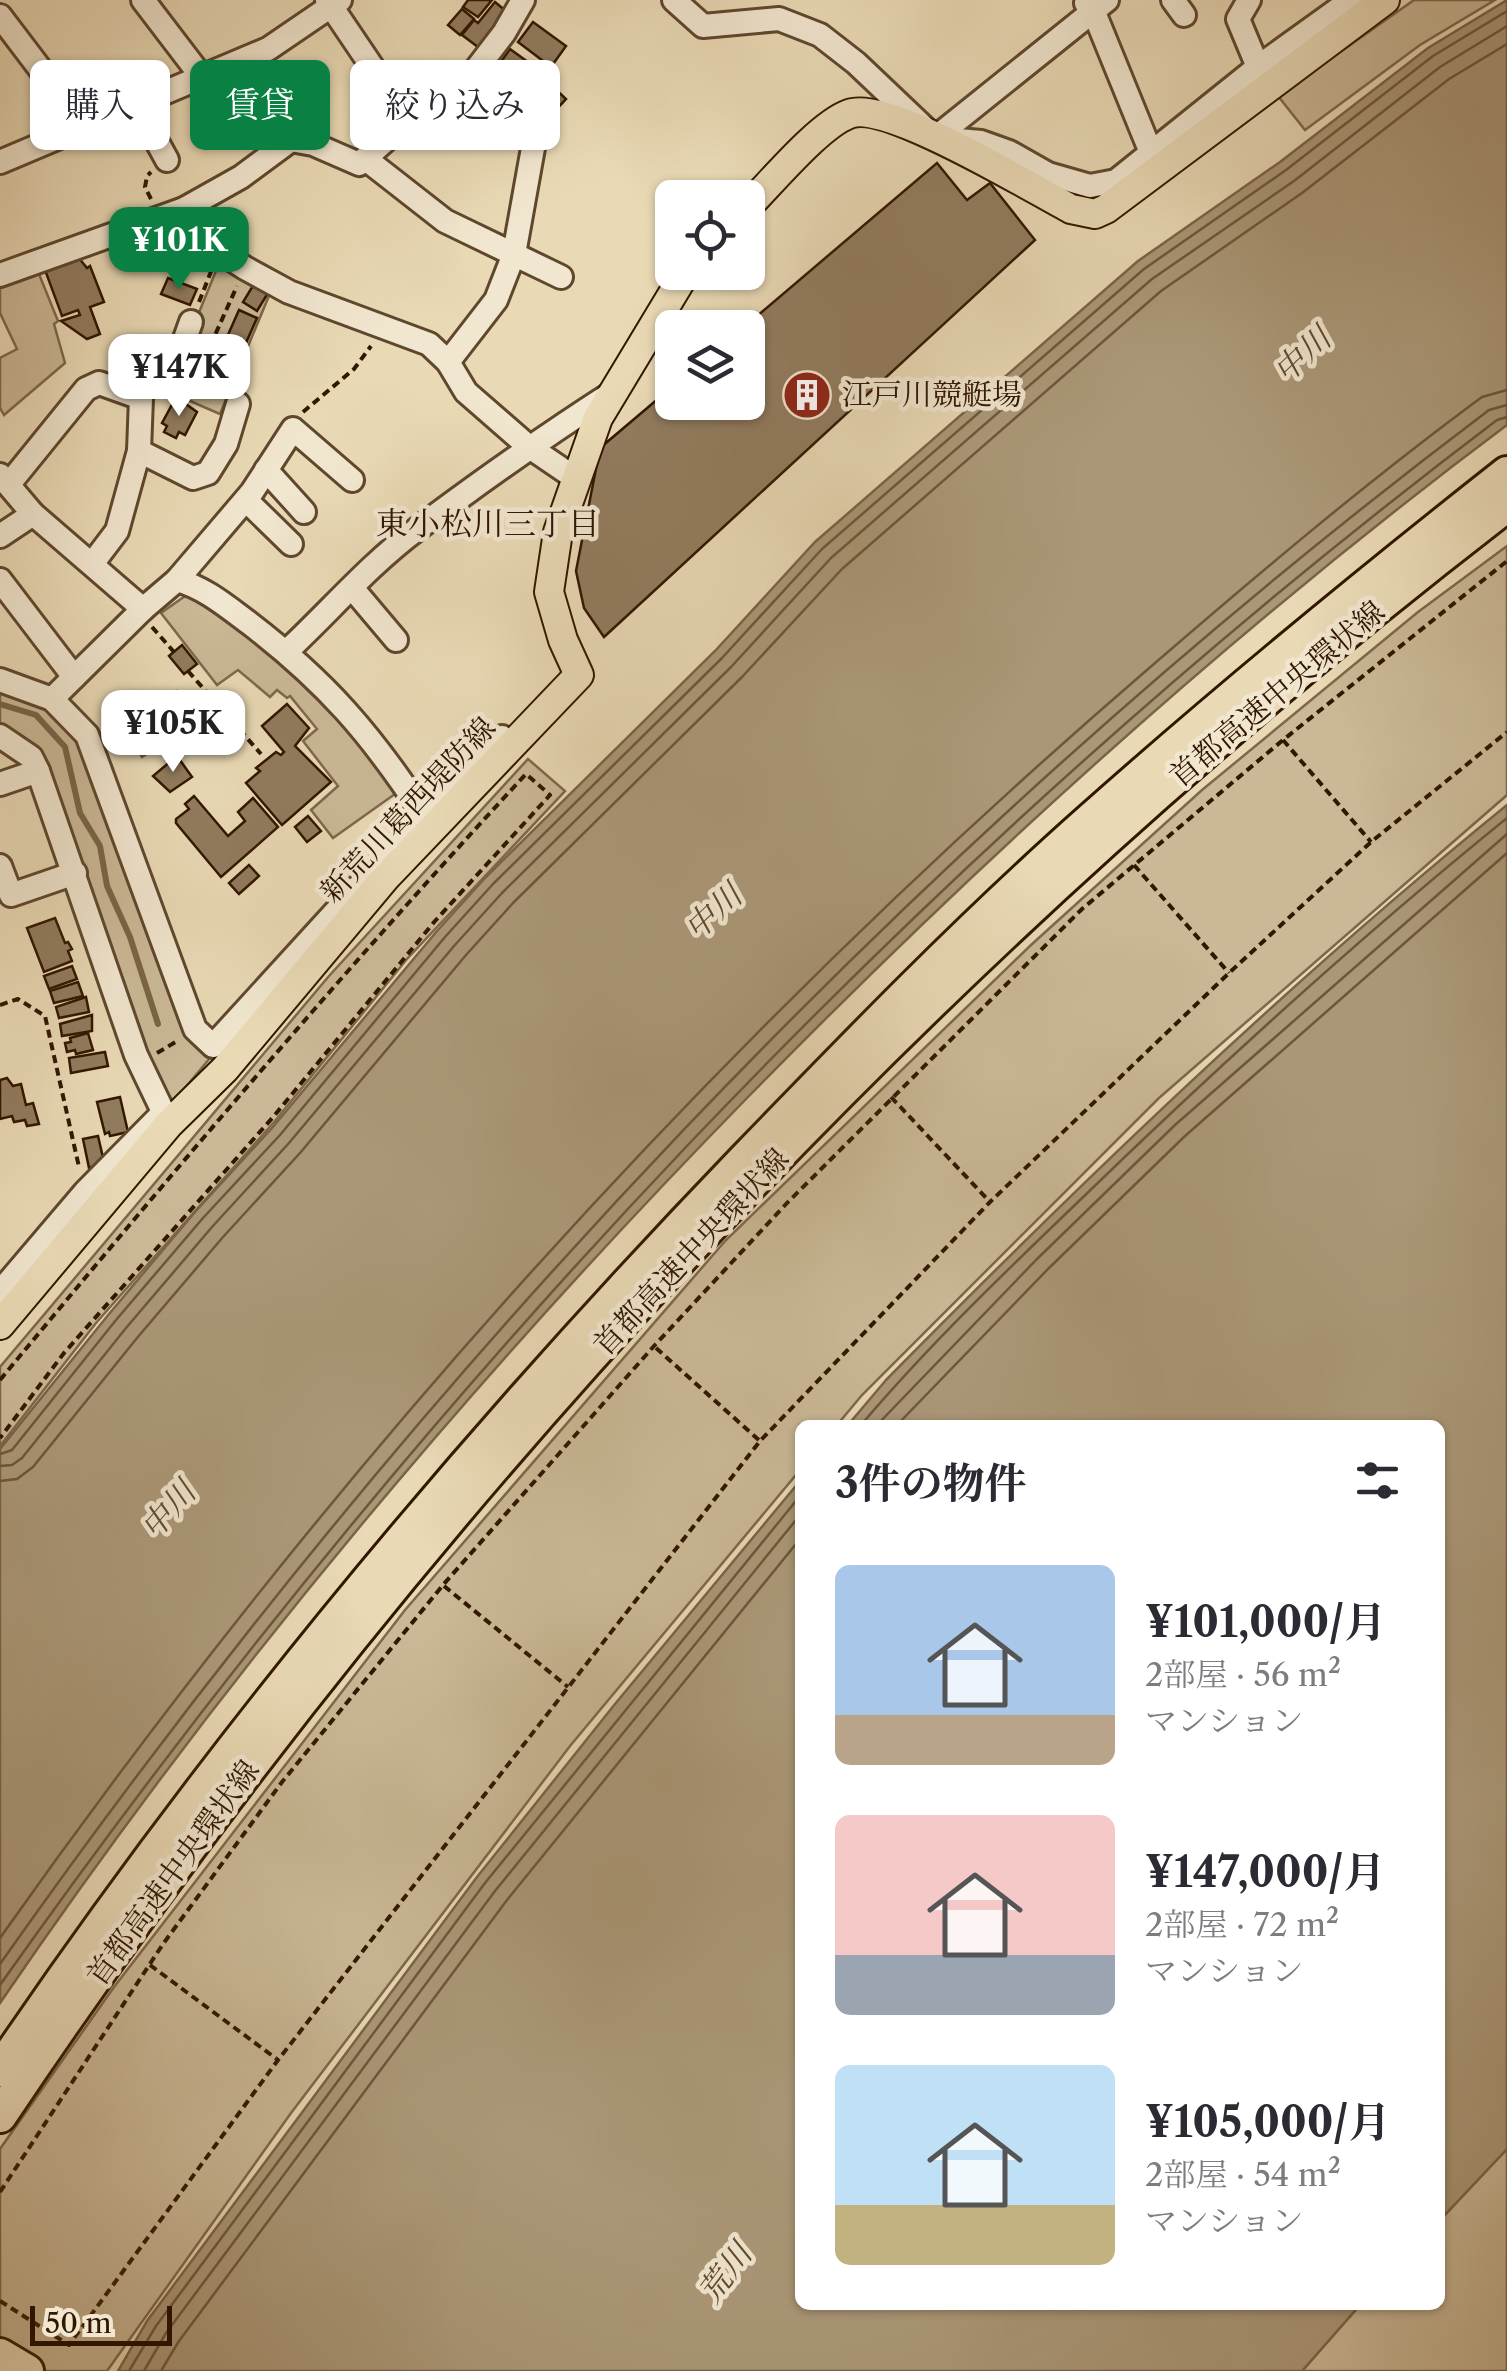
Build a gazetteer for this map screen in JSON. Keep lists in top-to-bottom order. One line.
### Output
{"streets":{"highway":["首都高速中央環状線"],"main road":["新荒川葛西堤防線"]},"districts":["東小松川三丁目"],"water":["中川","荒川"],"places":{"building":["江戸川競艇場"]},"scale_bar":"50 m","page":{"chip":["購入","賃貸","絞り込み"],"price":["¥101K","¥147K","¥105K"],"heading":"3件の物件","list":[{"name":"¥101,000/月","note":"2部屋 · 56 m² · マンション"},{"name":"¥147,000/月","note":"2部屋 · 72 m² · マンション"},{"name":"¥105,000/月","note":"2部屋 · 54 m² · マンション"}],"scale":"50 m"}}
